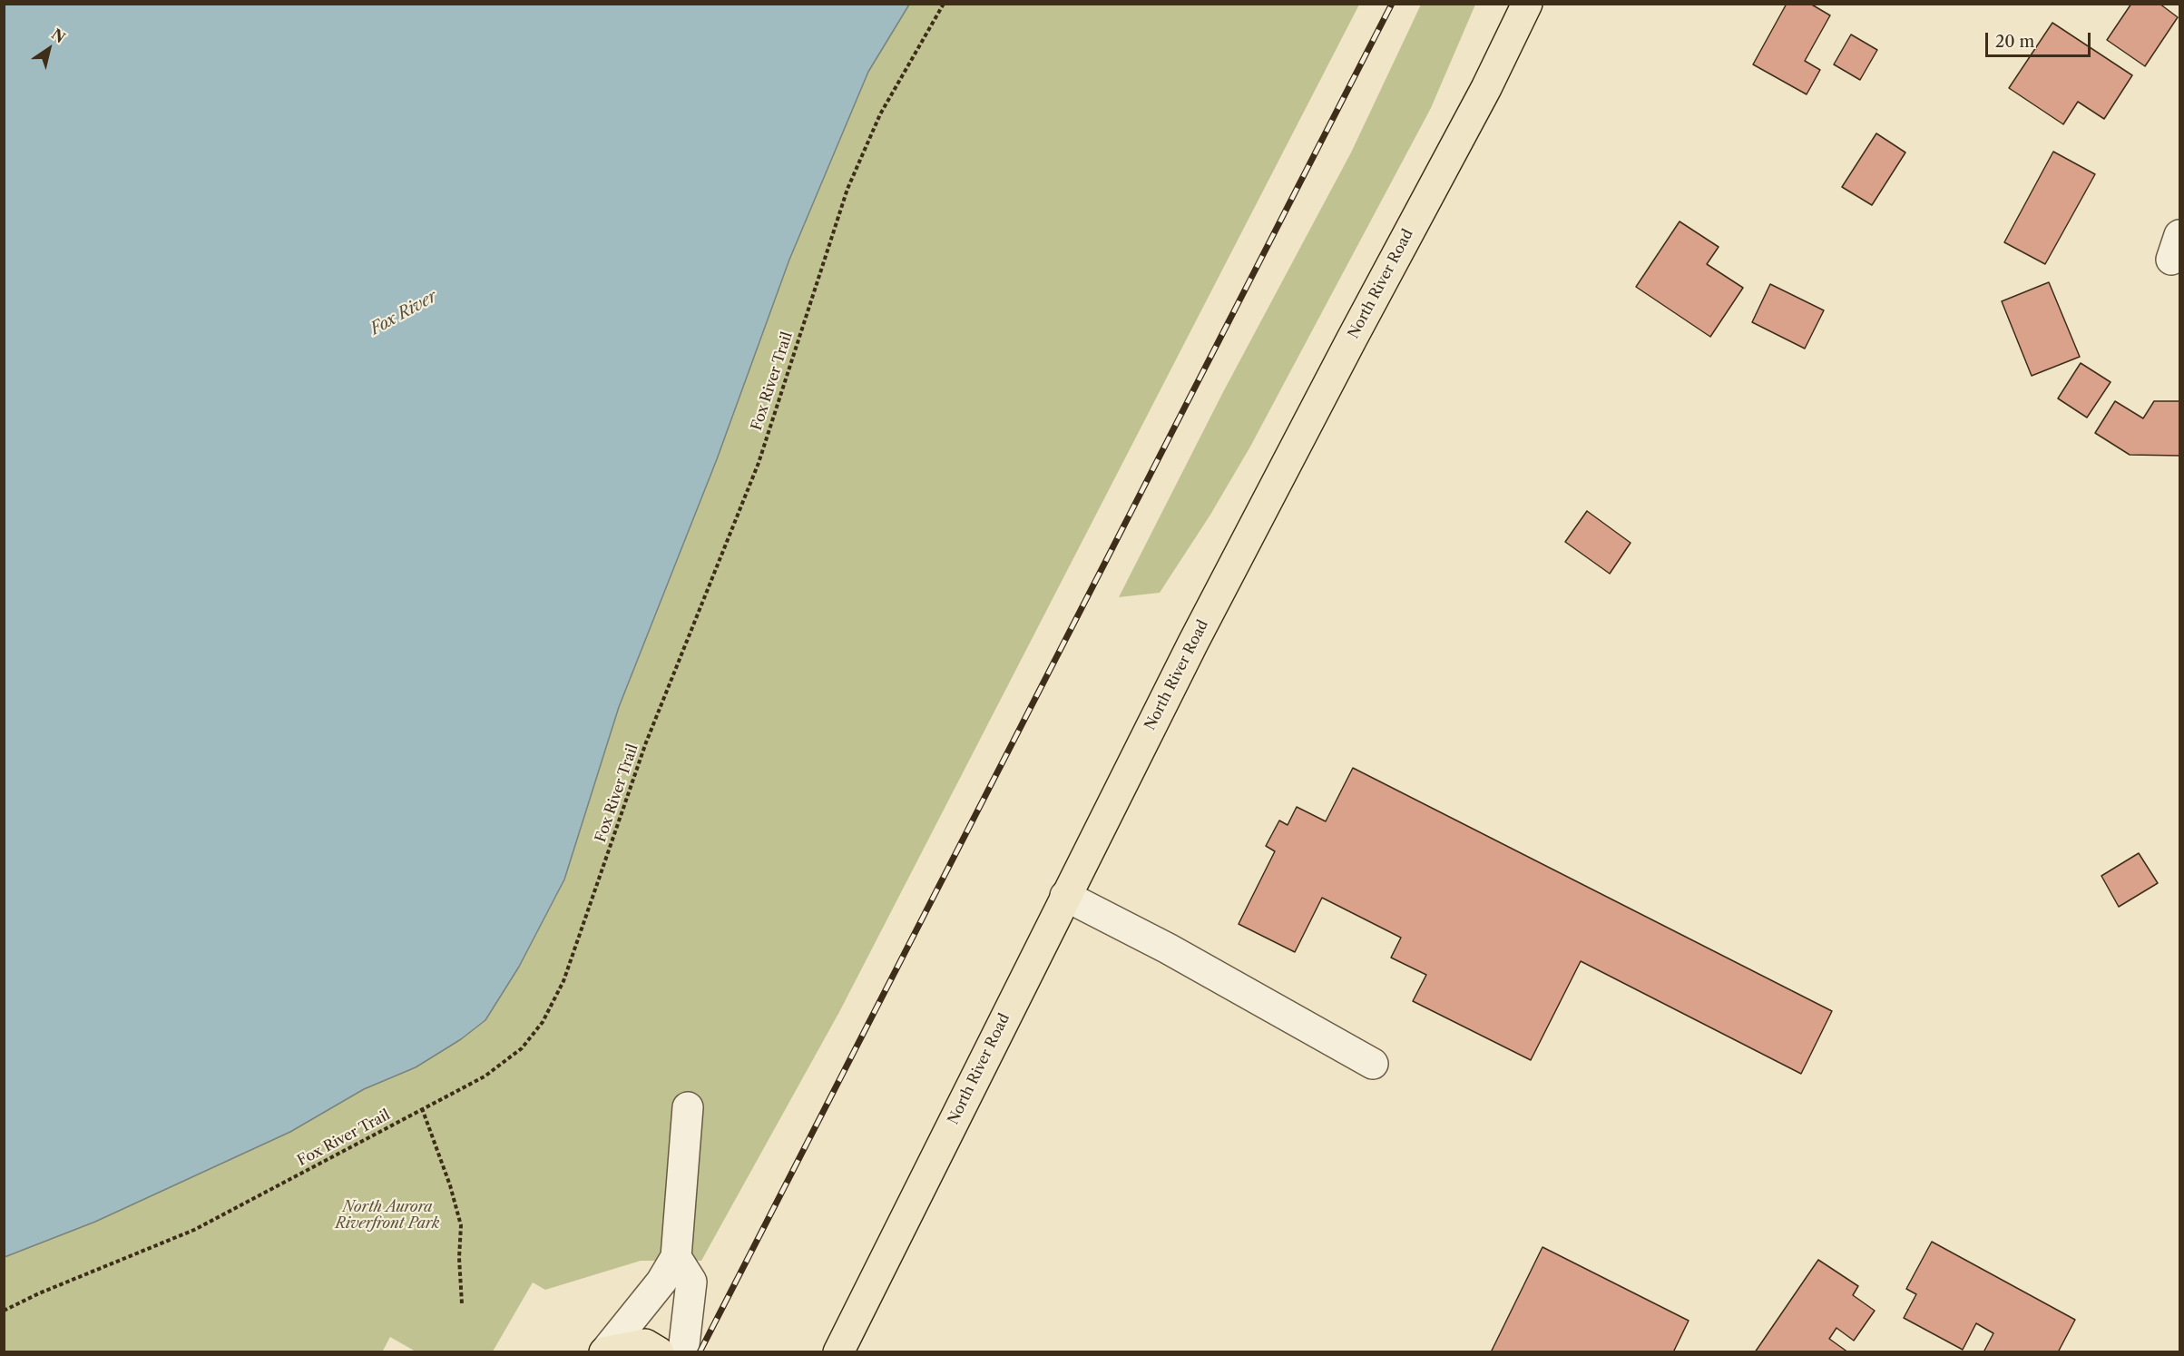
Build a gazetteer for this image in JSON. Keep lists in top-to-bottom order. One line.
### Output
{"streets":{"main road":["North River Road"],"path":["Fox River Trail"]},"water":["Fox River"],"parks":["North Aurora Riverfront Park"],"scale_bar":"20 m","north":"top right"}
